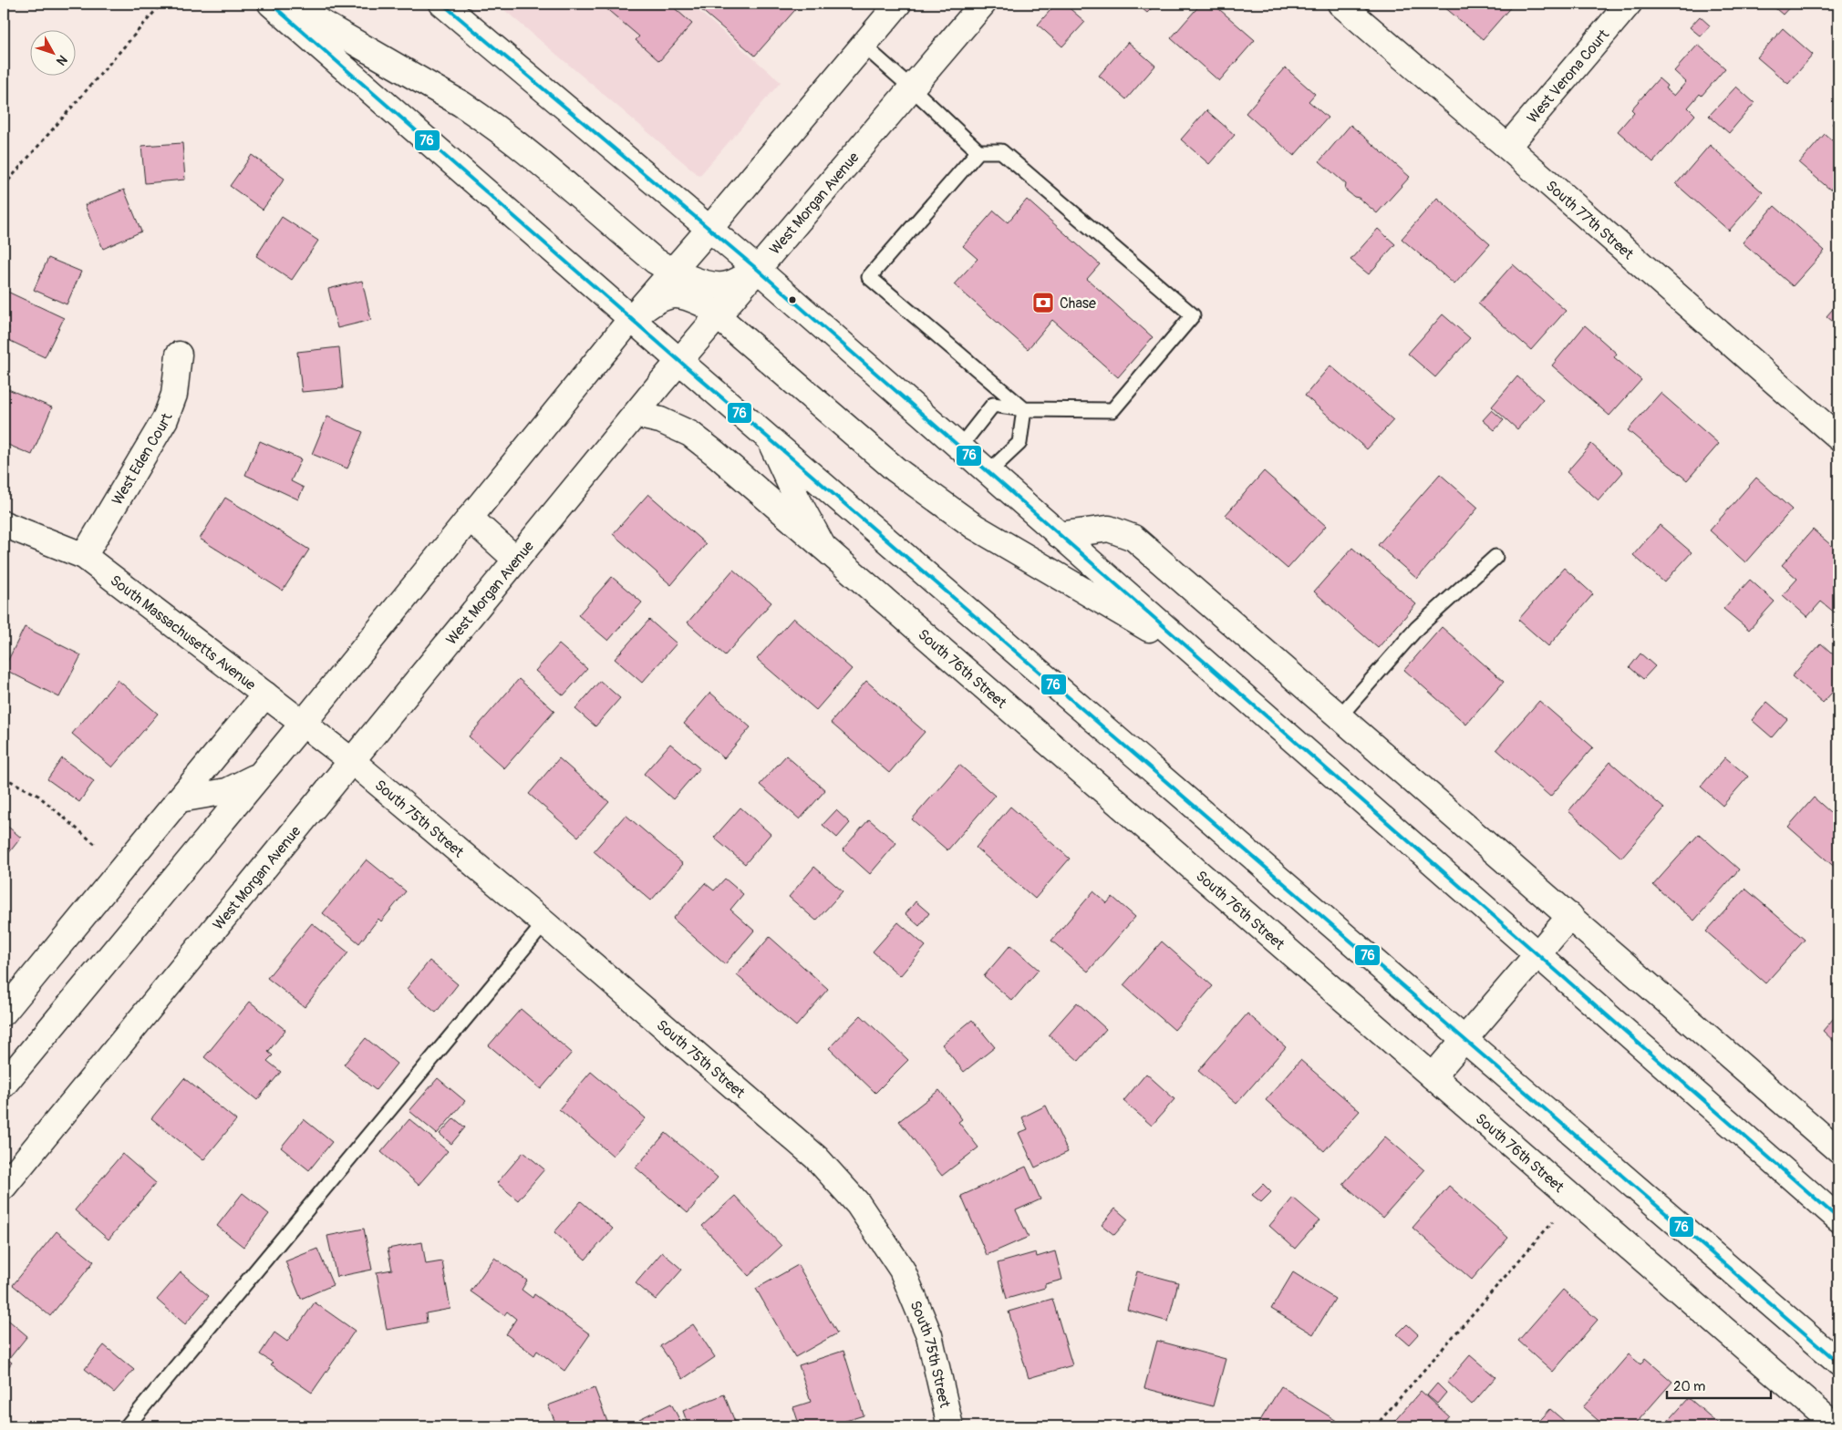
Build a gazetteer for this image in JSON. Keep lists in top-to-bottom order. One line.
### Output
{"streets":{"street":["West Verona Court","West Morgan Avenue","South 77th Street","West Eden Court","South Massachusetts Avenue","South 76th Street","South 75th Street"]},"crossings":[["West Verona Court","South 77th Street"],["West Morgan Avenue","South Massachusetts Avenue"],["West Morgan Avenue","South 76th Street"],["West Morgan Avenue","South 75th Street"],["West Eden Court","South Massachusetts Avenue"],["South Massachusetts Avenue","South 75th Street"]],"places":{"bank":["Chase"]},"lines":["transit line 76"],"scale_bar":"20 m","north":"bottom right"}
